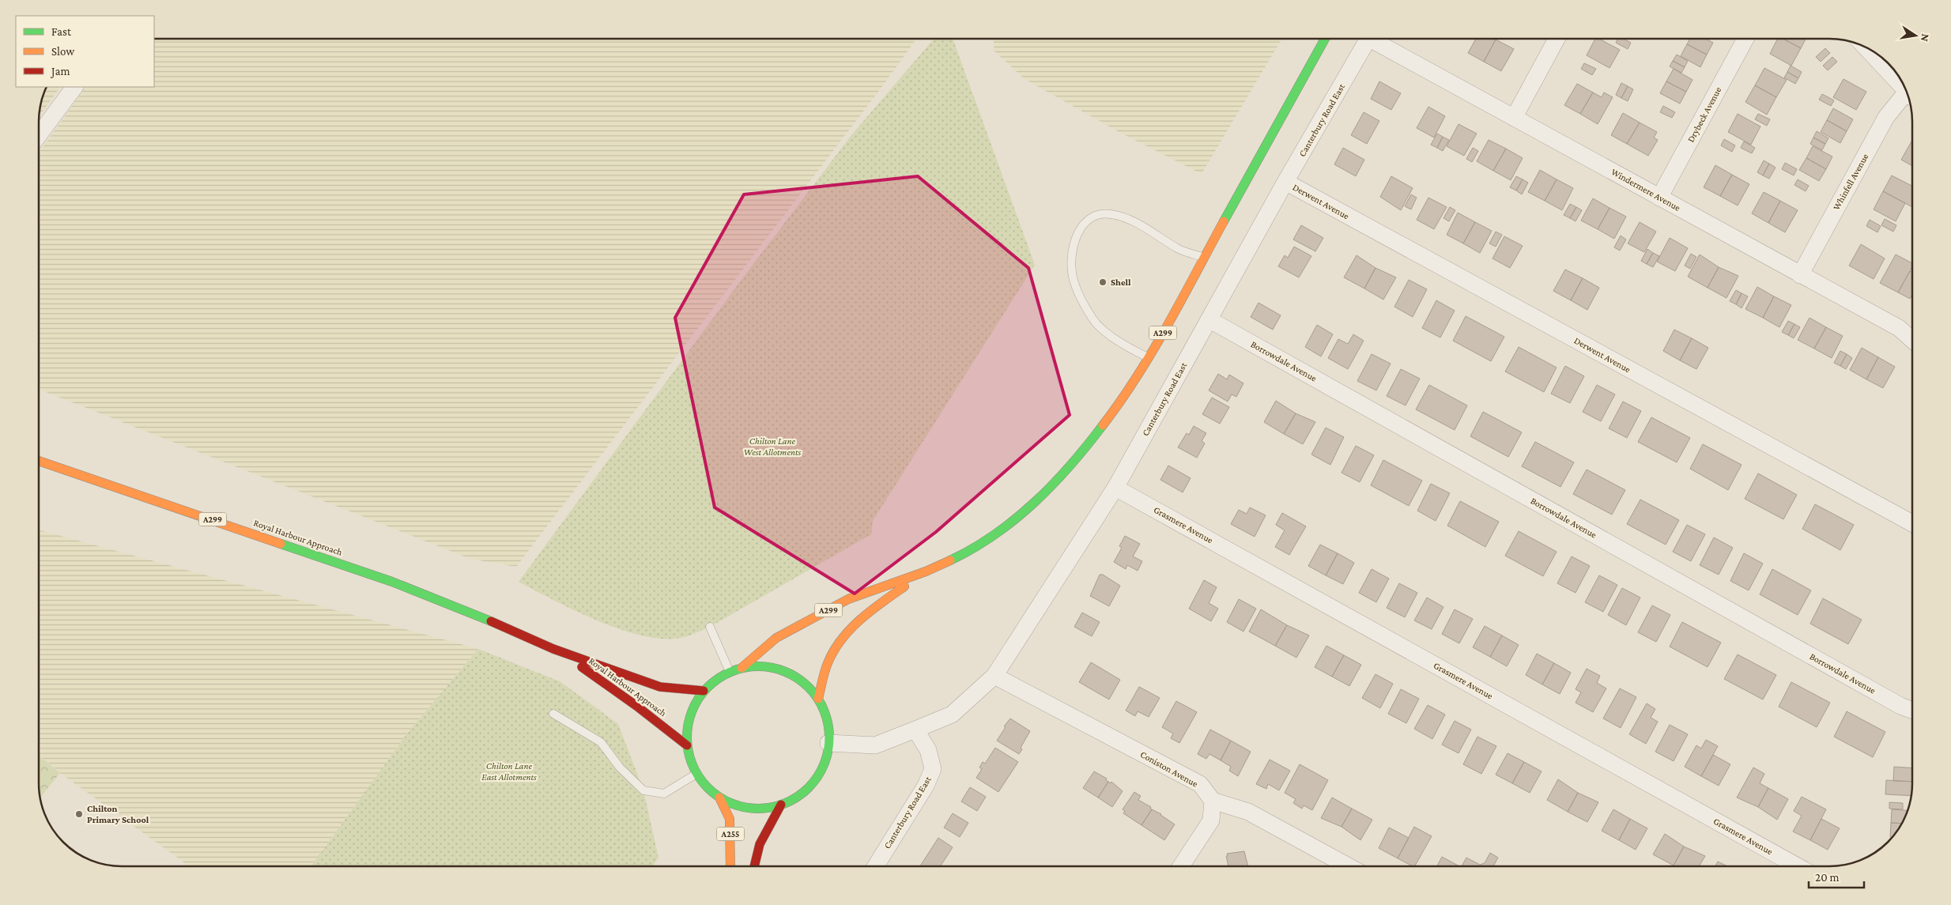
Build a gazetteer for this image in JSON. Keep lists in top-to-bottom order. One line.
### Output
{"streets":{"main road":["A299","Royal Harbour Approach","A255"],"street":["Drybeck Avenue","Canterbury Road East","Whinfell Avenue","Windermere Avenue","Derwent Avenue","Borrowdale Avenue","Grasmere Avenue","Coniston Avenue"]},"crossings":[["Drybeck Avenue","Windermere Avenue"],["Canterbury Road East","Derwent Avenue"],["Canterbury Road East","Borrowdale Avenue"],["Canterbury Road East","Grasmere Avenue"],["Canterbury Road East","Coniston Avenue"],["Whinfell Avenue","Windermere Avenue"]],"parks":["Chilton Lane West Allotments","Chilton Lane East Allotments"],"places":["Shell","Chilton Primary School"],"legend":["Fast","Slow","Jam"],"scale_bar":"20 m","north":"right"}
